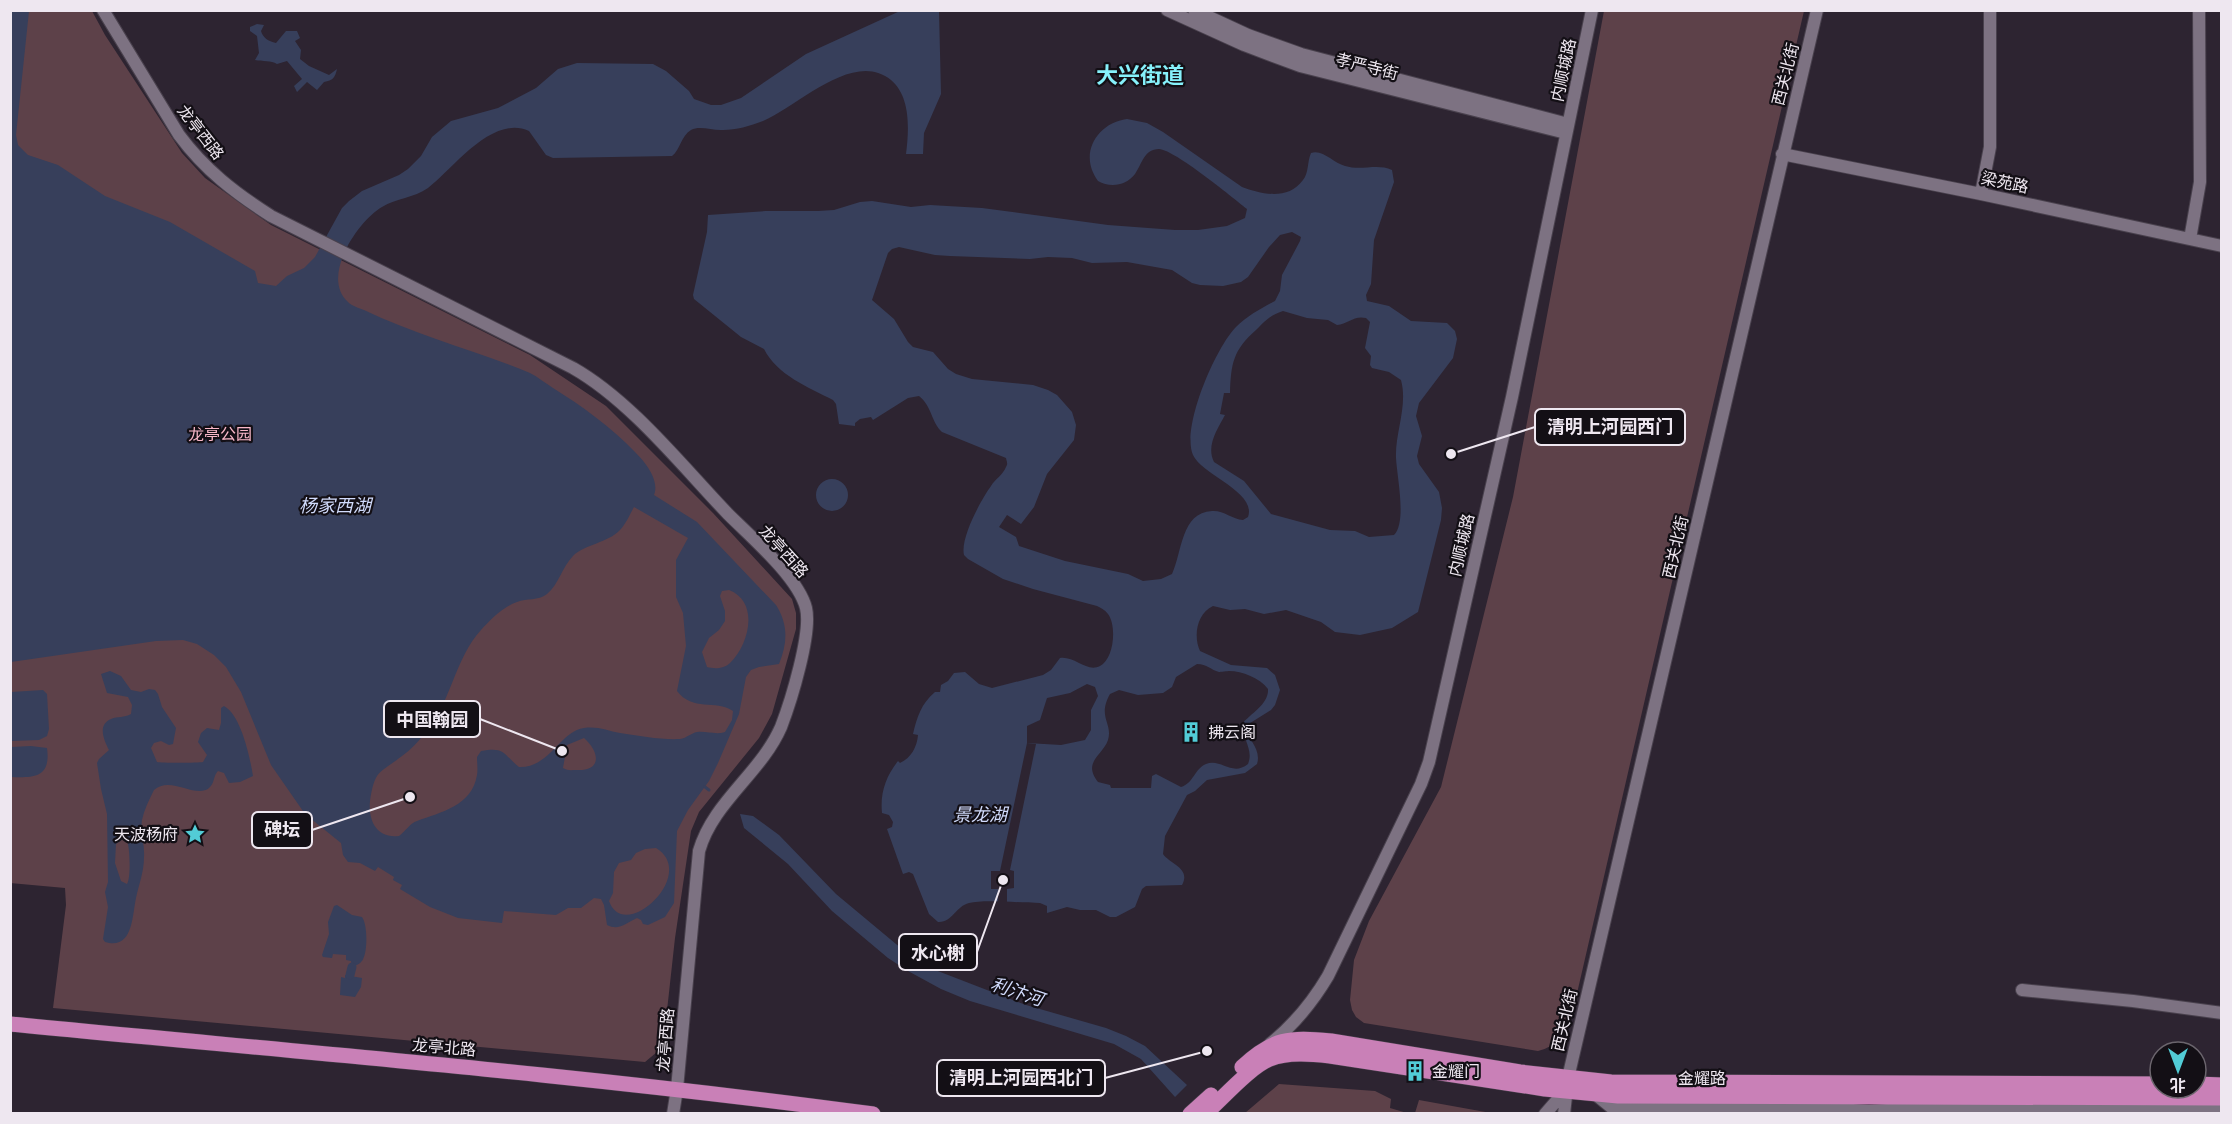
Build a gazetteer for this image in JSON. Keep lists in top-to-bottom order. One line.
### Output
{"streets":{"main road":["龙亭北路","金耀路"],"street":["孝严寺街","内顺城路","西关北街","龙亭西路","梁苑路"]},"crossings":[["孝严寺街","内顺城路"],["内顺城路","金耀路"],["西关北街","梁苑路"],["西关北街","金耀路"],["龙亭西路","龙亭北路"]],"districts":["大兴街道"],"water":["杨家西湖","景龙湖","利汴河"],"parks":["龙亭公园"],"places":{"other":["清明上河园西门","中国翰园","碑坛","水心榭","清明上河园西北门"],"building":["拂云阁","金耀门"],"place":["天波杨府"]},"north":"bottom"}
